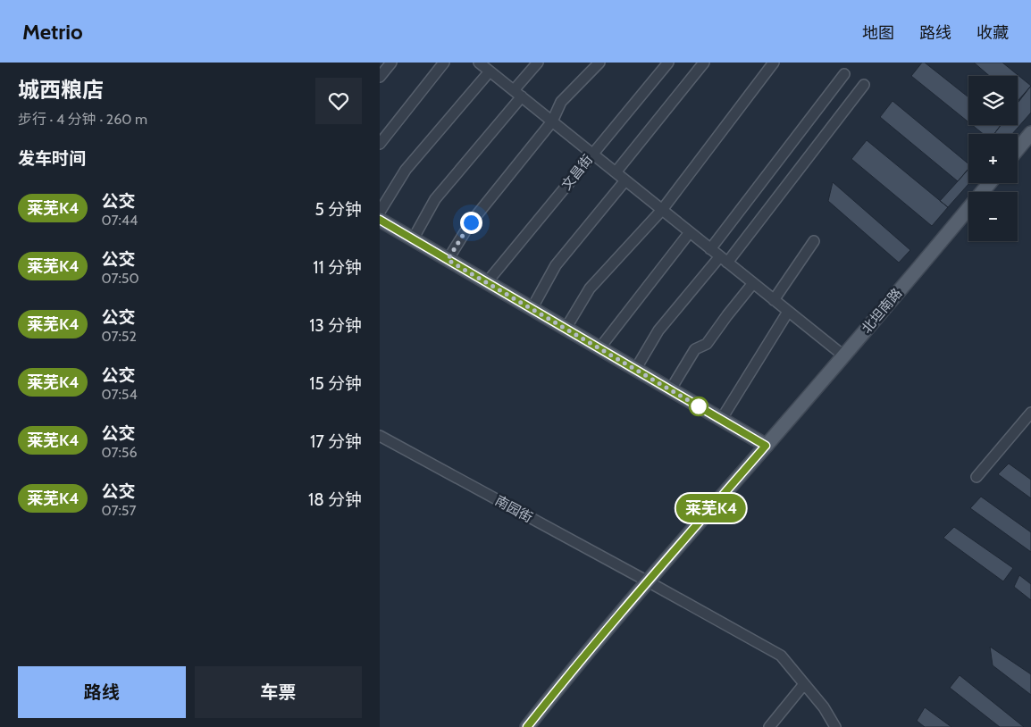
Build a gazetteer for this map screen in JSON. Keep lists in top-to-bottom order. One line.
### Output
{"streets":{"main road":["北坦南路"],"street":["文昌街","南园街"]},"crossings":[["北坦南路","南园街"]],"lines":["bus line 莱芜K4"],"page":{"header":"Metrio","nav":["地图","路线","收藏"],"heading":[["城西粮店","步行 · 4 分钟 · 260 m"],"发车时间"],"on_map":"莱芜K4","map_buttons":["+","−"],"list":[{"mark":"莱芜K4","name":"公交","note":"07:44","value":"5 分钟"},{"mark":"莱芜K4","name":"公交","note":"07:50","value":"11 分钟"},{"mark":"莱芜K4","name":"公交","note":"07:52","value":"13 分钟"},{"mark":"莱芜K4","name":"公交","note":"07:54","value":"15 分钟"},{"mark":"莱芜K4","name":"公交","note":"07:56","value":"17 分钟"},{"mark":"莱芜K4","name":"公交","note":"07:57","value":"18 分钟"}],"buttons":["路线","车票"]}}
